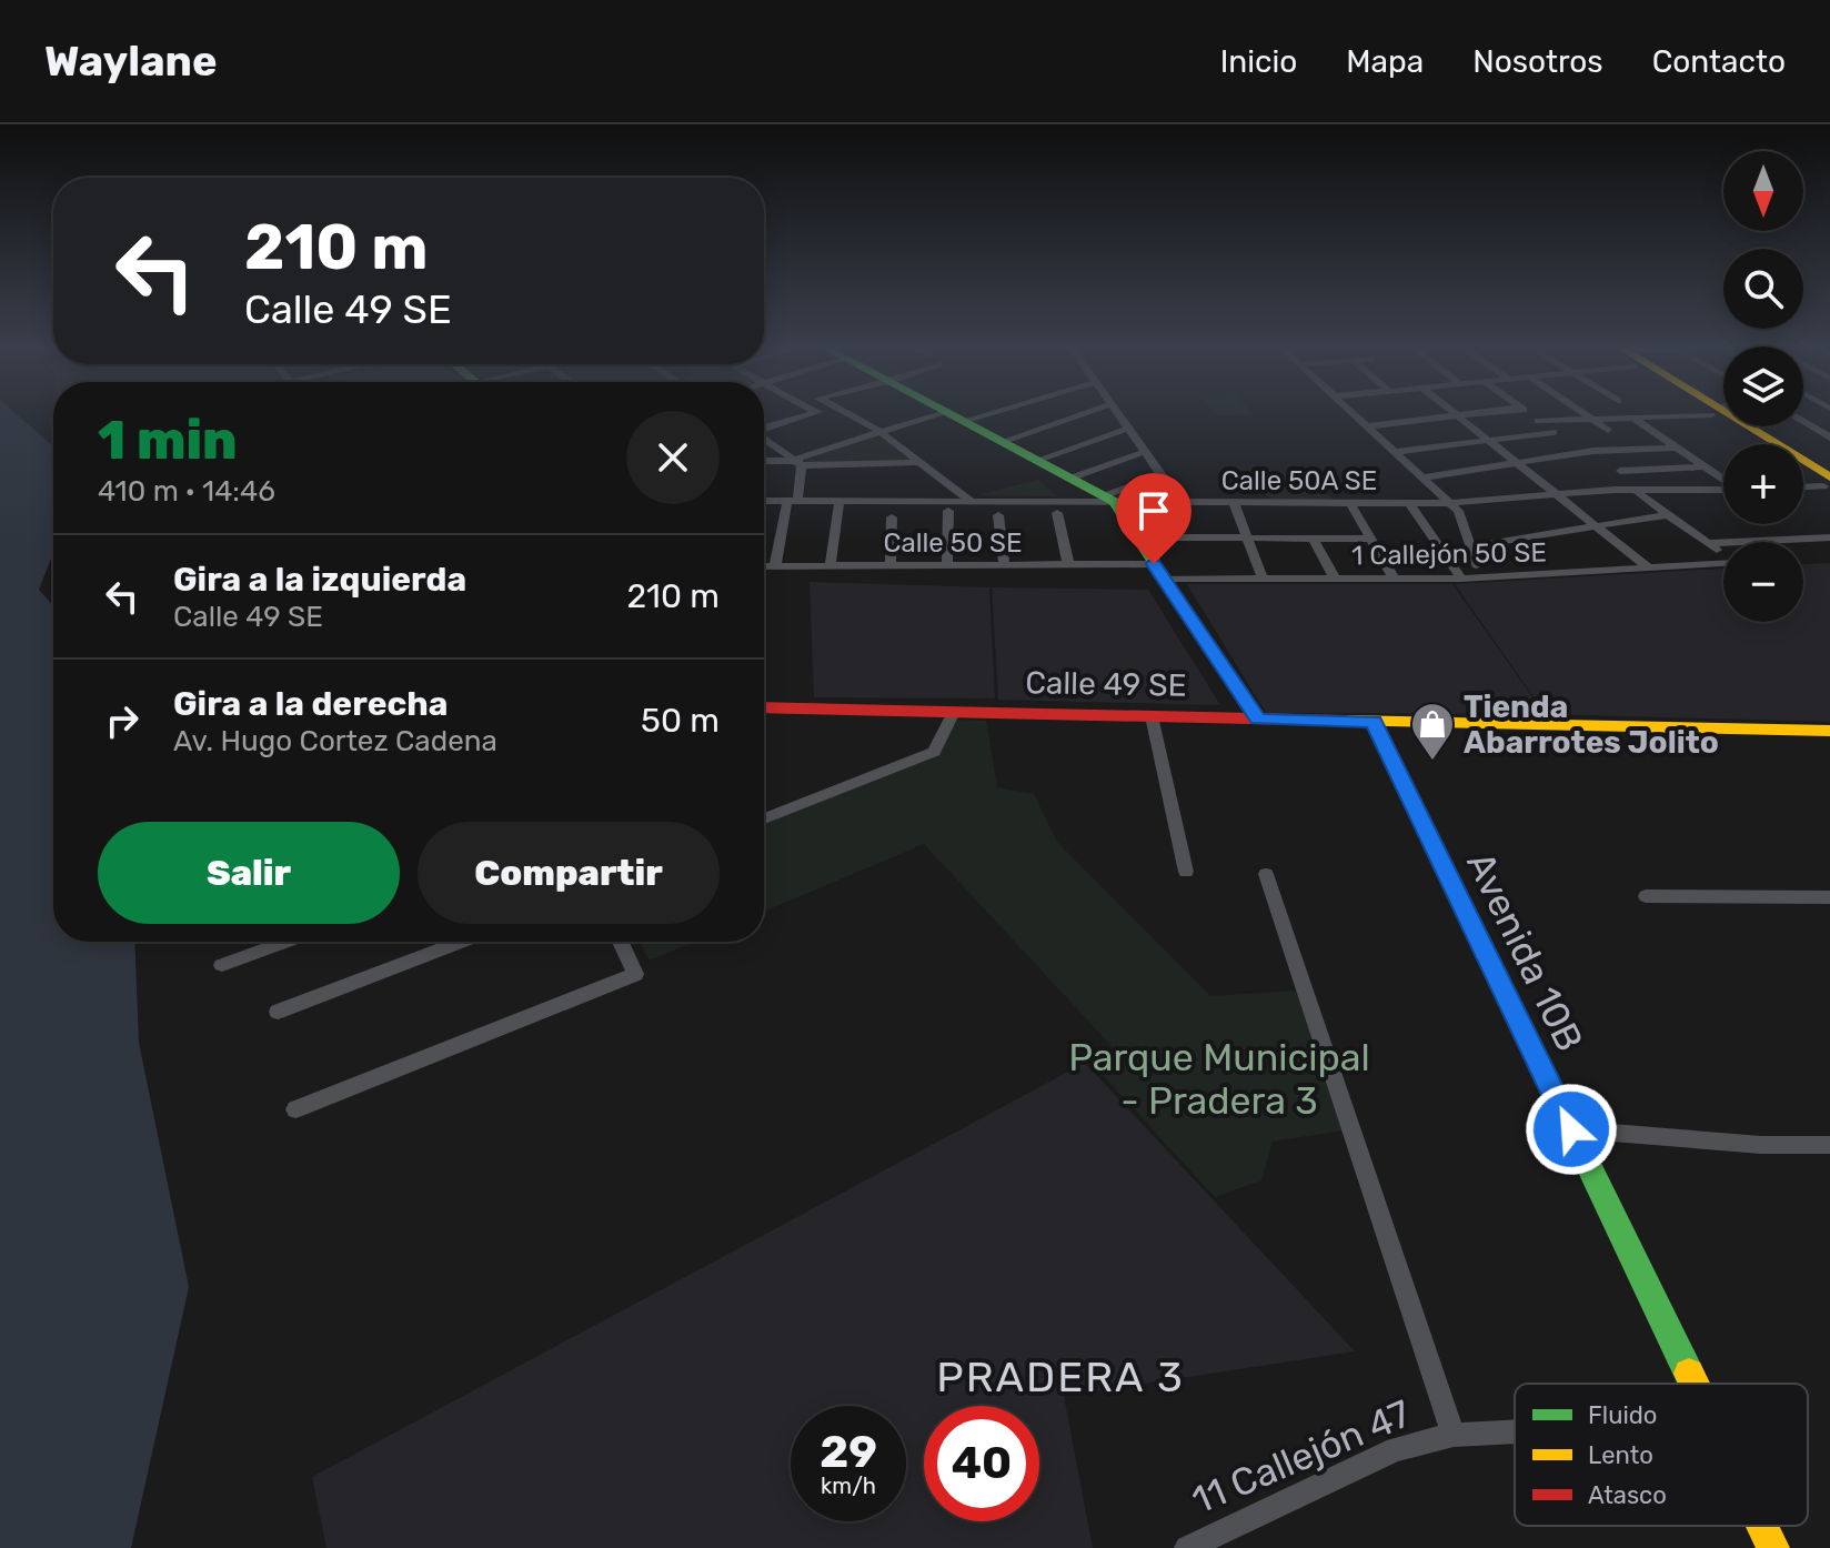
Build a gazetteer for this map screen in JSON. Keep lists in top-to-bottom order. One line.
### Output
{"streets":{"street":["Calle 50A SE","Calle 50 SE","1 Callejón 50 SE","Calle 49 SE","Avenida 10B","11 Callejón 47"]},"crossings":[["Calle 50 SE","1 Callejón 50 SE"],["Calle 49 SE","Avenida 10B"]],"districts":["PRADERA 3"],"parks":["Parque Municipal - Pradera 3"],"places":{"shop":["Tienda Abarrotes Jolito"]},"legend":["Fluido","Lento","Atasco"],"north":"bottom","page":{"header":"Waylane","nav":["Inicio","Mapa","Nosotros","Contacto"],"map_buttons":["+","−"],"turn":["210 m","Calle 49 SE"],"heading":["1 min","410 m · 14:46"],"list":[{"name":"Gira a la izquierda","note":"Calle 49 SE","value":"210 m"},{"name":"Gira a la derecha","note":"Av. Hugo Cortez Cadena","value":"50 m"}],"buttons":["Salir","Compartir"],"speed":"29 km/h","limit":"40"}}
